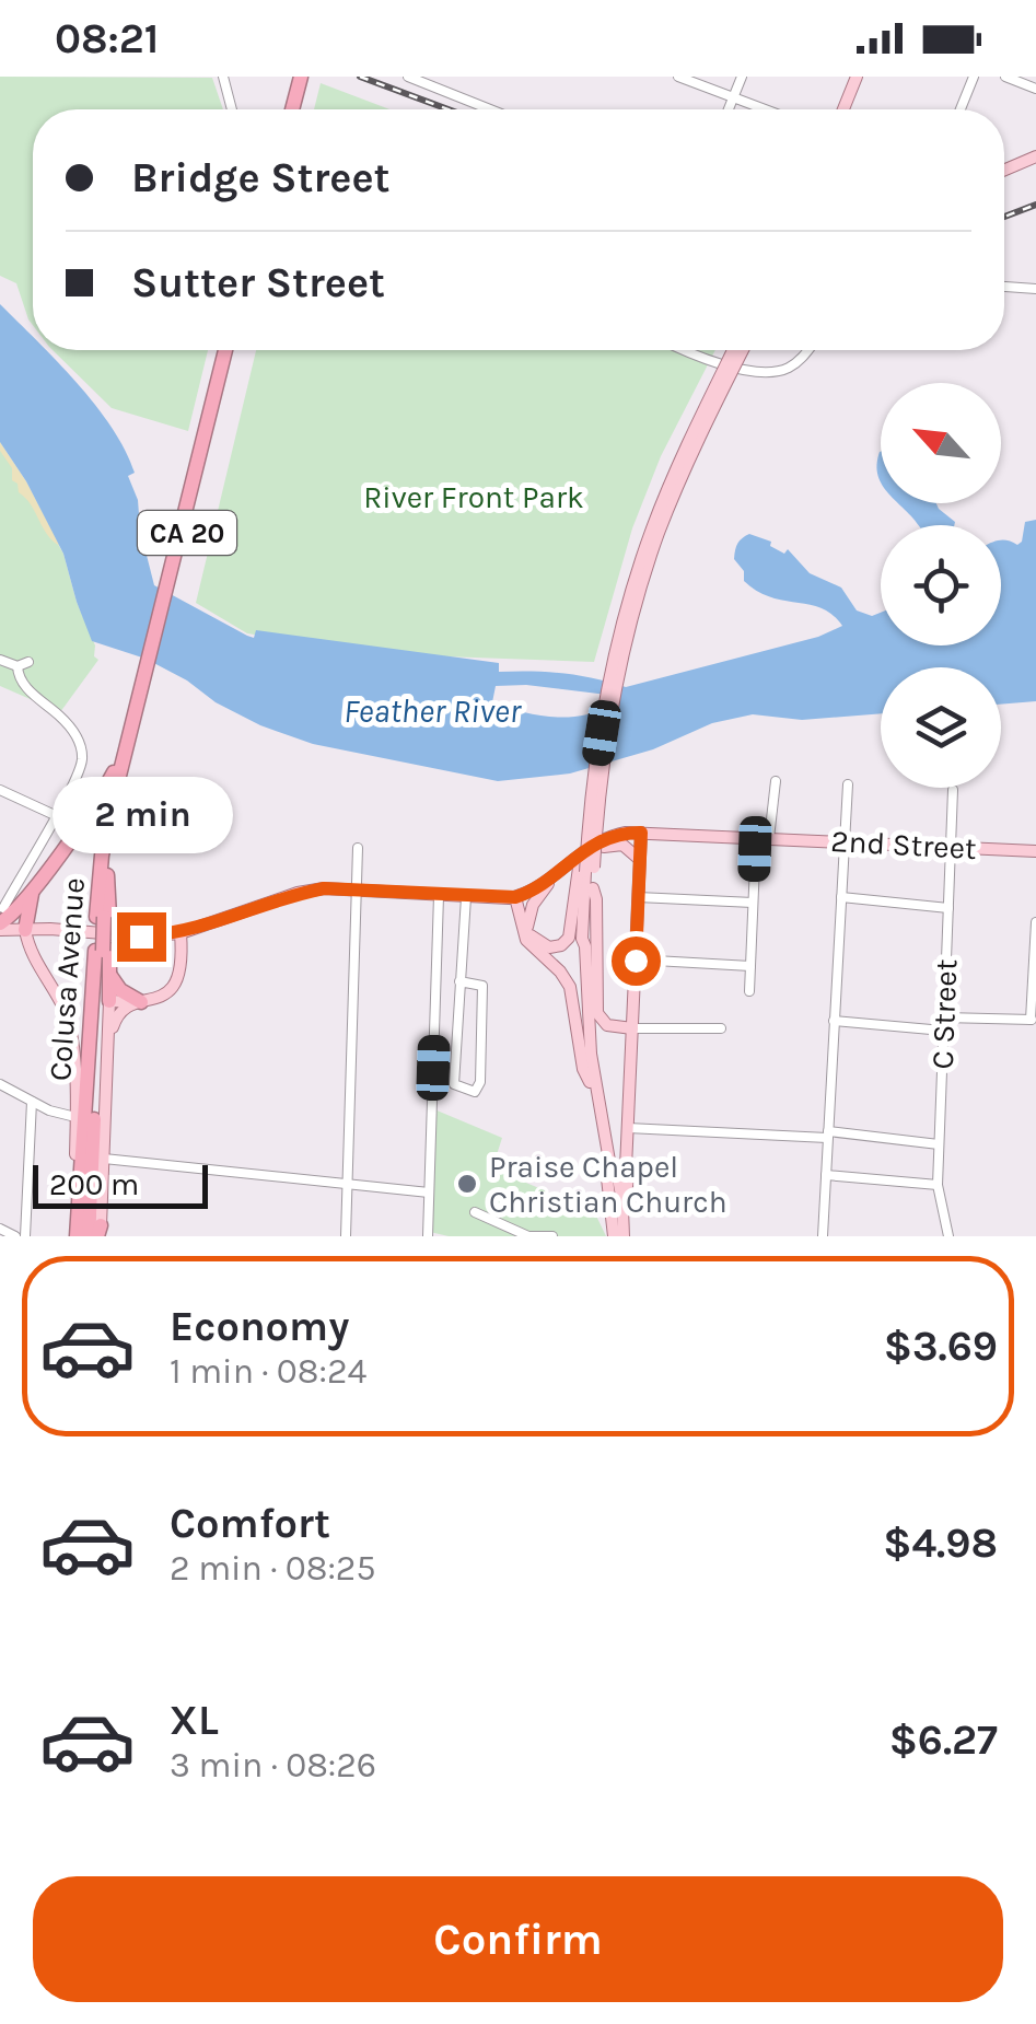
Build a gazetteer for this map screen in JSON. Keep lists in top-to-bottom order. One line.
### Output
{"streets":{"highway":["CA 20","Colusa Avenue"],"main road":["2nd Street"],"street":["C Street"]},"crossings":[["CA 20","Colusa Avenue"],["2nd Street","C Street"]],"water":["Feather River"],"parks":["River Front Park"],"places":["Praise Chapel Christian Church"],"scale_bar":"200 m","north":"top left","page":{"status":"08:21","banner":["Bridge Street","Sutter Street"],"bubble":"2 min","scale":"200 m","list":[{"name":"Economy","note":"1 min · 08:24","value":"$3.69"},{"name":"Comfort","note":"2 min · 08:25","value":"$4.98"},{"name":"XL","note":"3 min · 08:26","value":"$6.27"}],"buttons":"Confirm"}}
